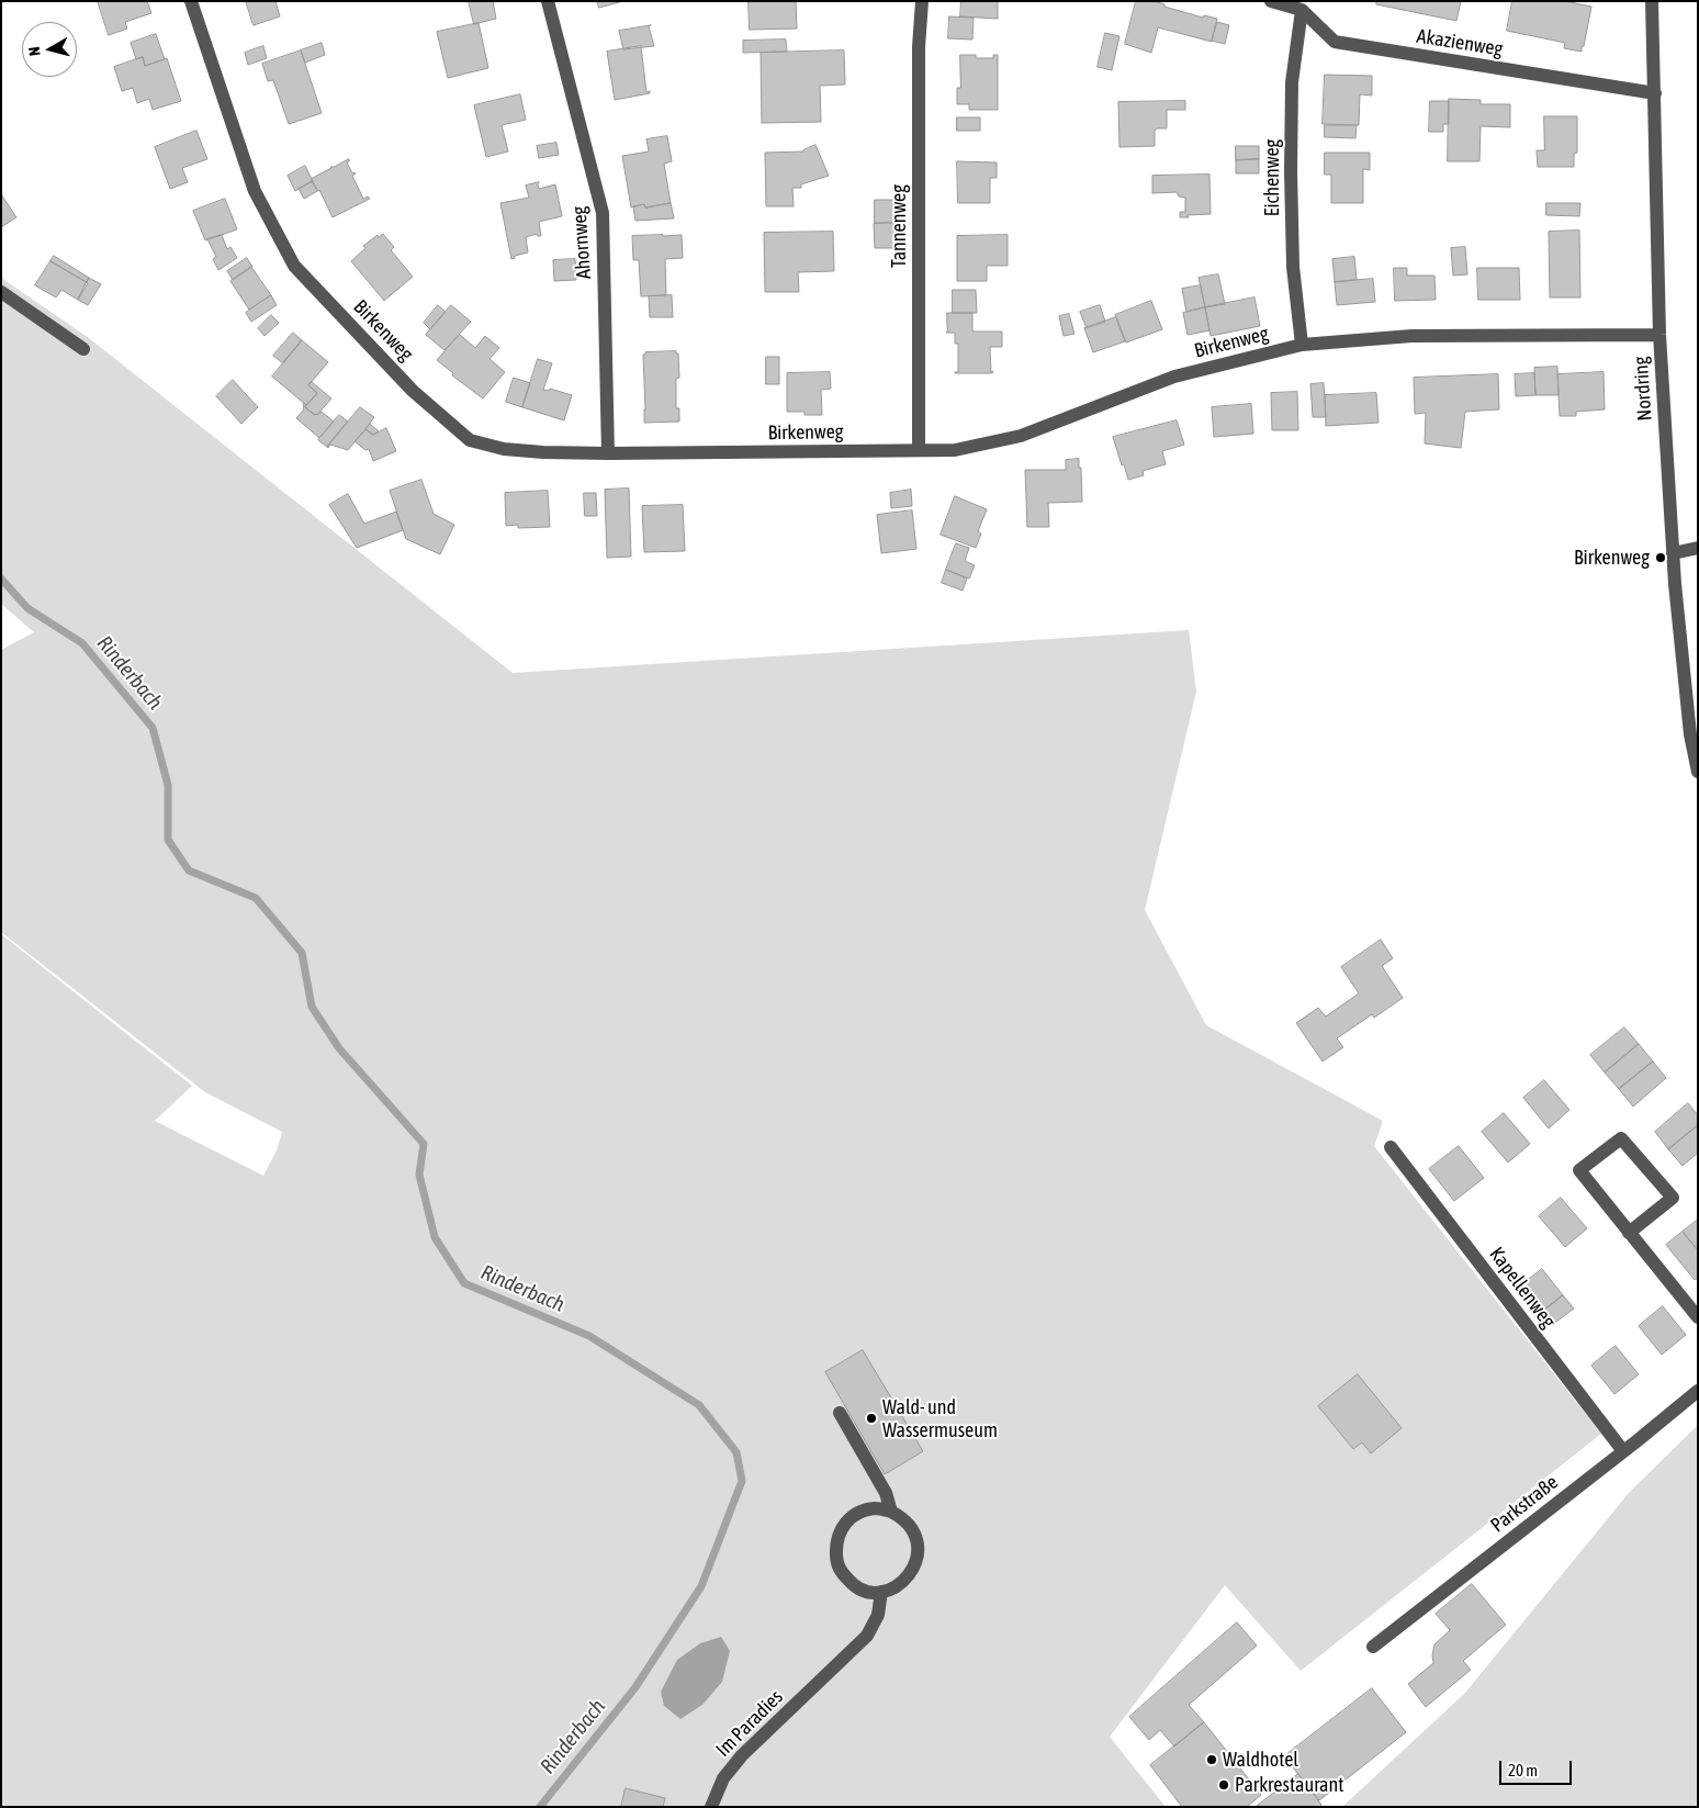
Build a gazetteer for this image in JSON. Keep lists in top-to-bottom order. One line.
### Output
{"streets":{"street":["Akazienweg","Eichenweg","Tannenweg","Ahornweg","Birkenweg","Nordring","Kapellenweg","Parkstraße","Im Paradies"]},"crossings":[["Akazienweg","Eichenweg"],["Akazienweg","Nordring"],["Eichenweg","Birkenweg"],["Tannenweg","Birkenweg"],["Ahornweg","Birkenweg"],["Birkenweg","Nordring"],["Kapellenweg","Parkstraße"]],"water":["Rinderbach"],"places":["Birkenweg","Wald- und Wassermuseum","Waldhotel","Parkrestaurant"],"scale_bar":"20 m","north":"left"}
